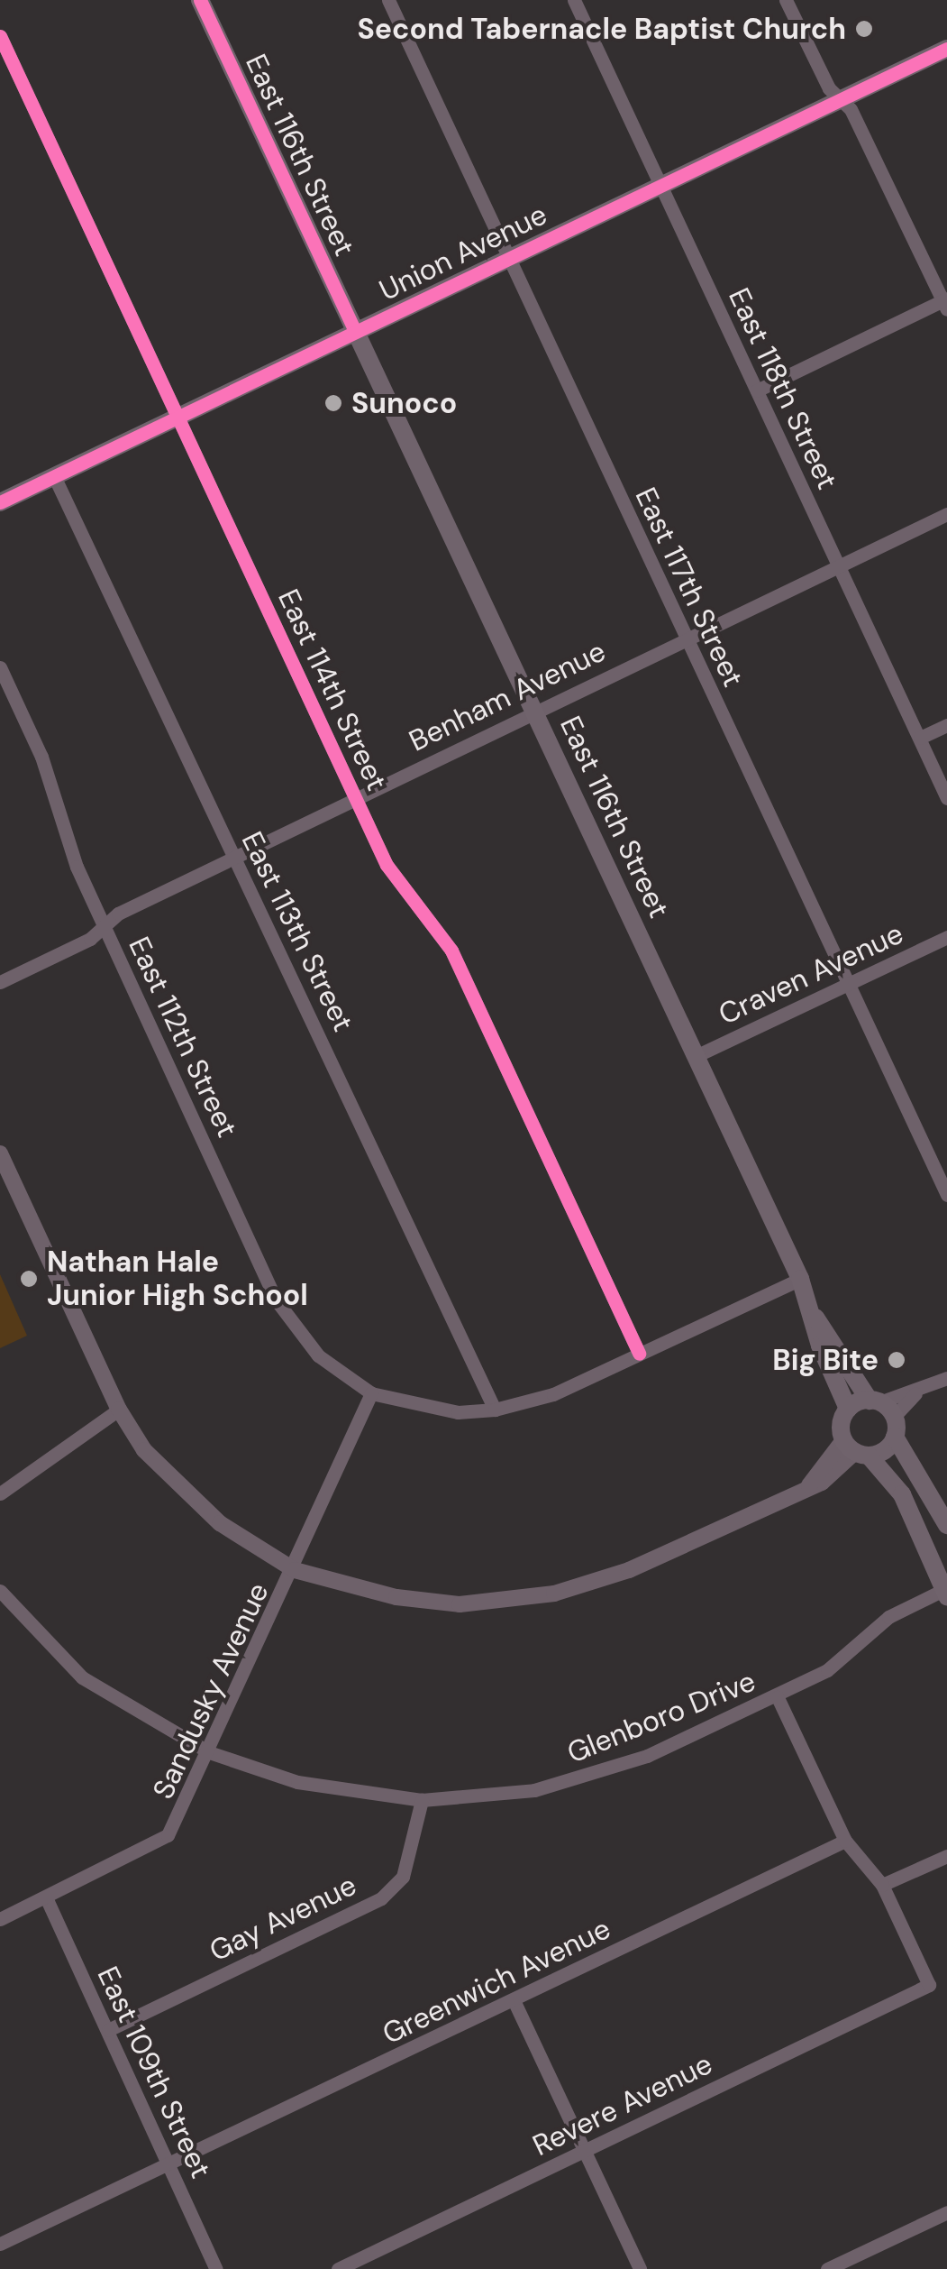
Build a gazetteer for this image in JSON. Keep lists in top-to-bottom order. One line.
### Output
{"streets":{"main road":["East 116th Street","Union Avenue"],"street":["East 118th Street","East 117th Street","East 114th Street","Benham Avenue","East 113th Street","Craven Avenue","East 112th Street","Sandusky Avenue","Glenboro Drive","Gay Avenue","Greenwich Avenue","East 109th Street","Revere Avenue"]},"crossings":[["East 116th Street","Union Avenue"],["East 116th Street","Benham Avenue"],["East 116th Street","Craven Avenue"],["Union Avenue","East 118th Street"],["Union Avenue","East 117th Street"],["Union Avenue","East 114th Street"],["Union Avenue","East 113th Street"],["East 118th Street","Benham Avenue"],["East 117th Street","Benham Avenue"],["East 117th Street","Craven Avenue"],["East 114th Street","Benham Avenue"],["Benham Avenue","East 113th Street"],["Benham Avenue","East 112th Street"],["East 112th Street","Sandusky Avenue"],["Sandusky Avenue","Glenboro Drive"],["Sandusky Avenue","East 109th Street"],["Glenboro Drive","Gay Avenue"],["Gay Avenue","East 109th Street"],["Greenwich Avenue","East 109th Street"]],"places":["Second Tabernacle Baptist Church","Sunoco","Nathan Hale Junior High School","Big Bite"]}
